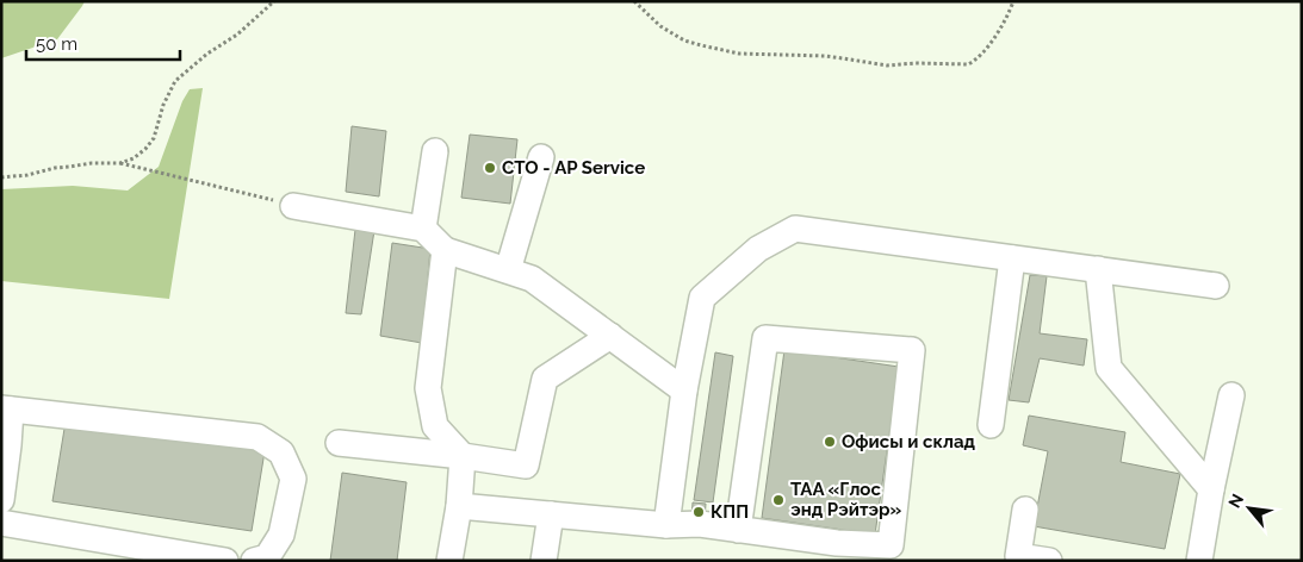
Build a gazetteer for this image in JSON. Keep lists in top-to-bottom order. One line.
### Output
{"places":["СТО - AP Service","Офисы и склад","ТАА «Глос энд Рэйтэр»","КПП"],"scale_bar":"50 m","north":"top left"}
